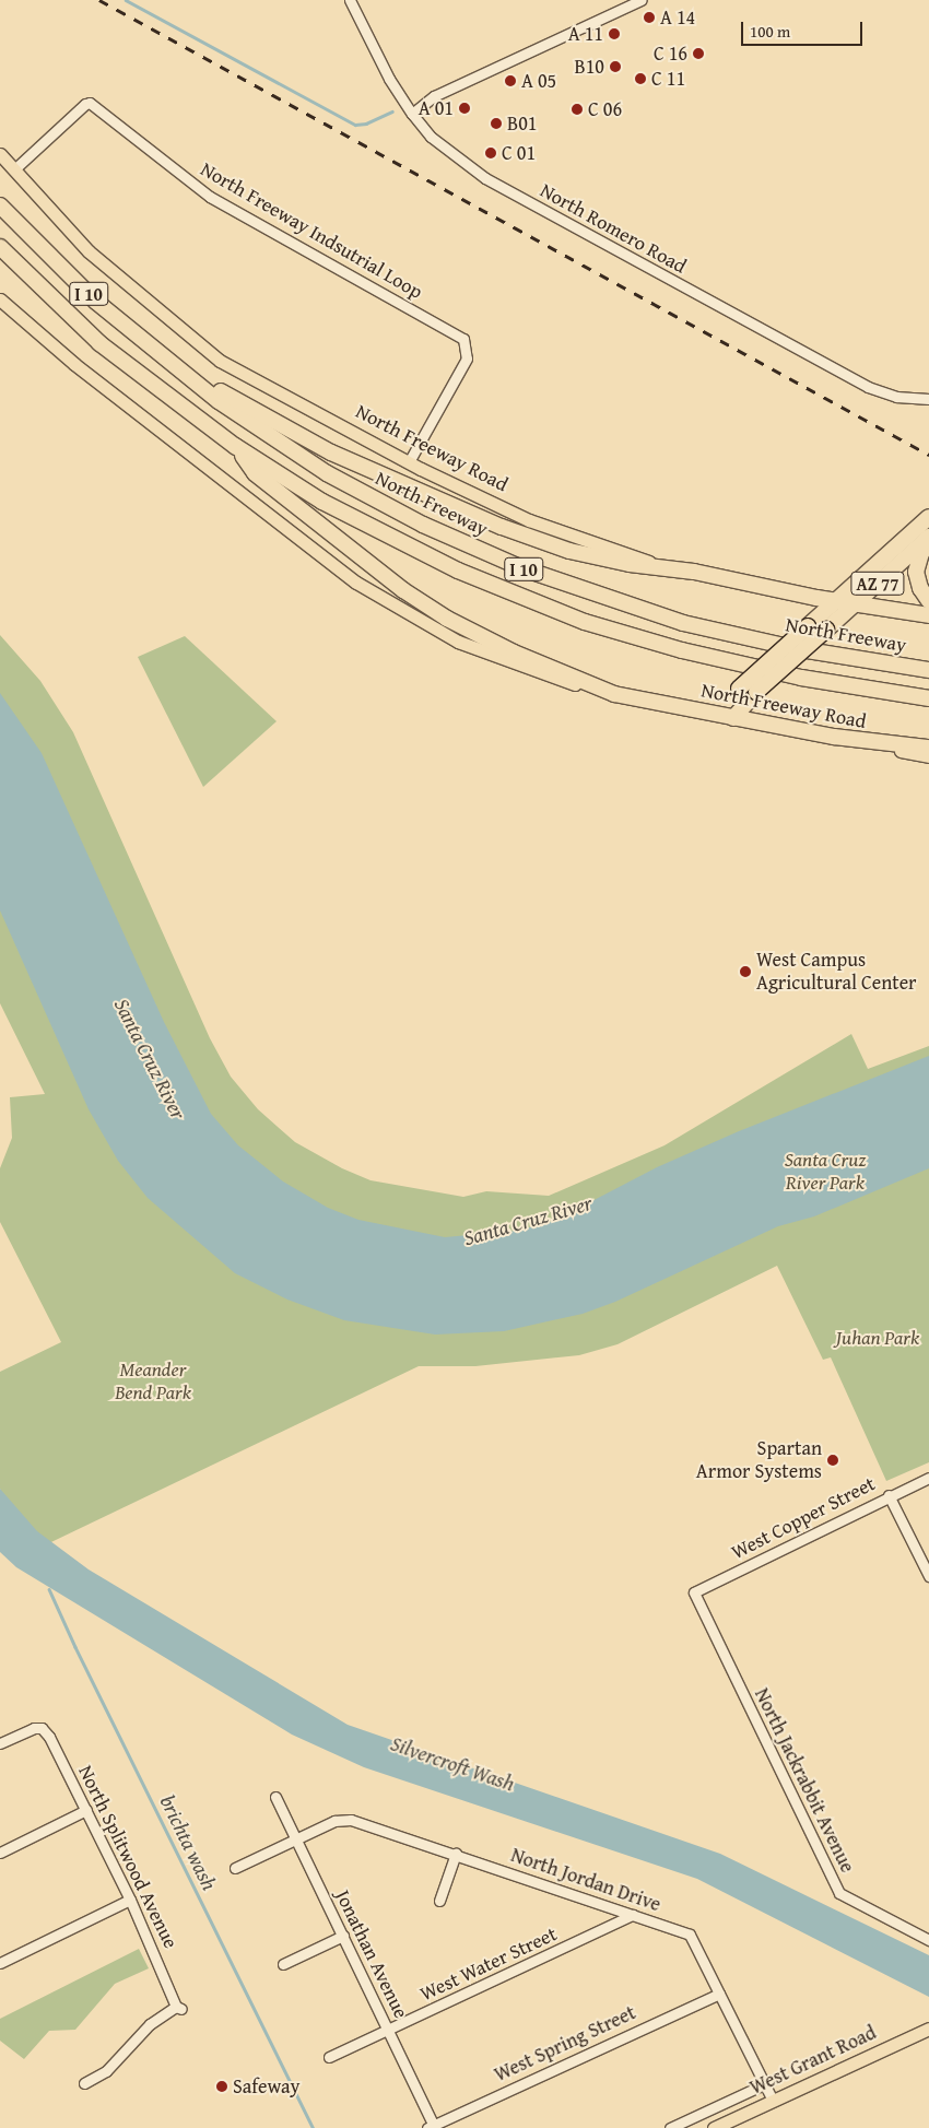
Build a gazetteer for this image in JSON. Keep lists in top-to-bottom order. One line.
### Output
{"streets":{"highway":["I 10","North Freeway Road","North Freeway","AZ 77"],"main road":["West Grant Road"],"street":["North Romero Road","North Freeway Indsutrial Loop","West Copper Street","North Jackrabbit Avenue","North Splitwood Avenue","North Jordan Drive","Jonathan Avenue","West Water Street","West Spring Street"]},"crossings":[["North Freeway Indsutrial Loop","North Freeway Road"],["North Freeway Road","AZ 77"],["West Copper Street","North Jackrabbit Avenue"],["North Jordan Drive","Jonathan Avenue"],["North Jordan Drive","West Water Street"],["North Jordan Drive","West Spring Street"],["North Jordan Drive","West Grant Road"],["Jonathan Avenue","West Water Street"],["Jonathan Avenue","West Spring Street"]],"water":["Santa Cruz River","Silvercroft Wash","brichta wash"],"parks":["Santa Cruz River Park","Juhan Park","Meander Bend Park"],"places":["A 14","A 11","C 16","B10","C 11","A 05","A 01","C 06","B01","C 01","West Campus Agricultural Center","Spartan Armor Systems","Safeway"],"scale_bar":"100 m"}
